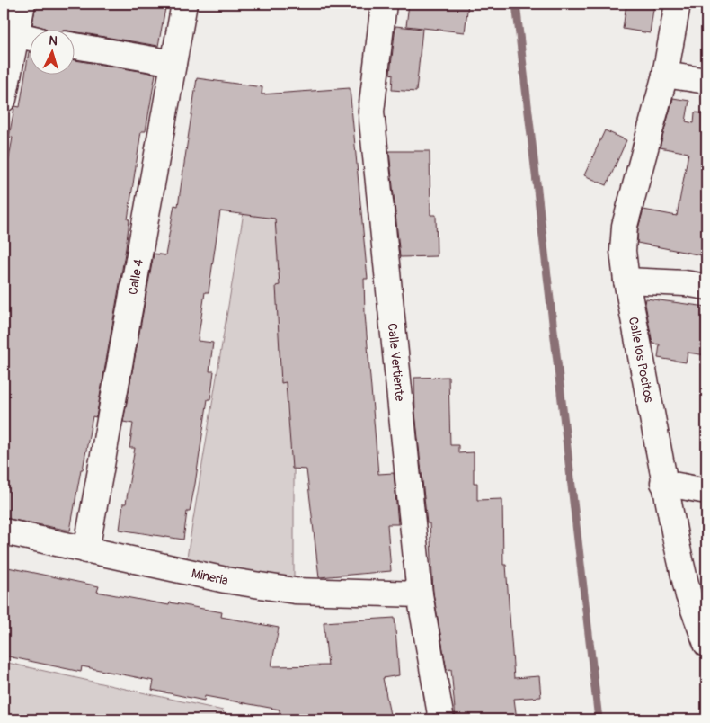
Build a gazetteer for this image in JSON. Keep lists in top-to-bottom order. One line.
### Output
{"streets":{"street":["Calle 4","Calle los Pocitos","Calle Vertiente","Mineria"]},"crossings":[["Calle 4","Mineria"],["Calle Vertiente","Mineria"]],"north":"top"}
